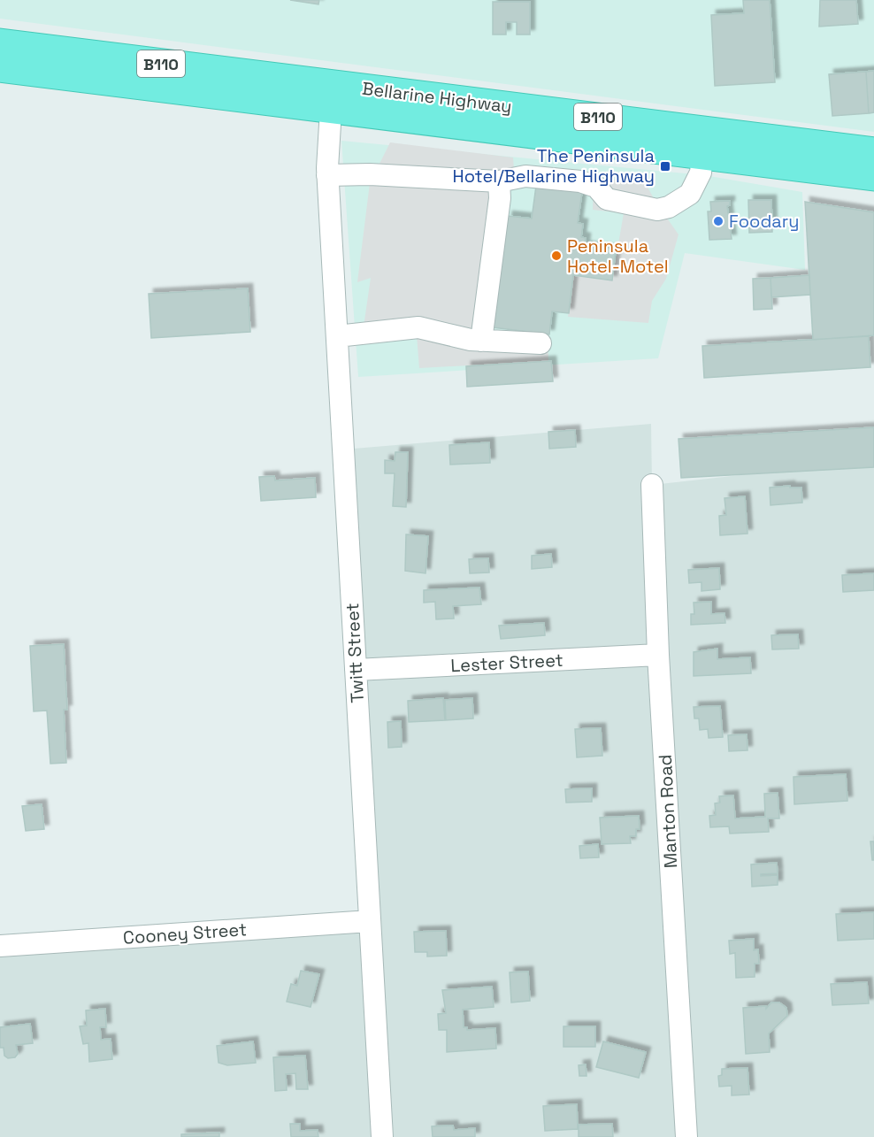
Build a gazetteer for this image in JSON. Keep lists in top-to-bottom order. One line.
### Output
{"streets":{"highway":["B110","Bellarine Highway"],"street":["Twitt Street","Lester Street","Manton Road","Cooney Street"]},"crossings":[["Bellarine Highway","Twitt Street"],["Twitt Street","Lester Street"],["Twitt Street","Cooney Street"],["Lester Street","Manton Road"]],"places":{"transit":["The Peninsula Hotel/Bellarine Highway"],"other":["Foodary","Peninsula Hotel-Motel"]}}
